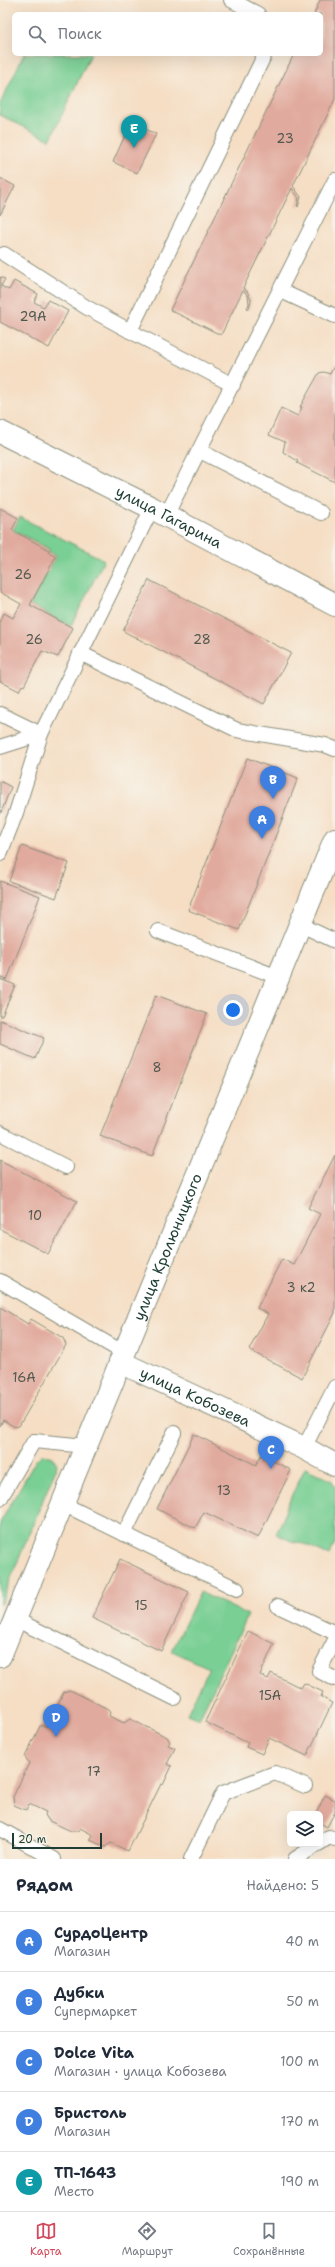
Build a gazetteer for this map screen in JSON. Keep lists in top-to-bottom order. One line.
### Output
{"streets":{"street":["улица Гагарина","улица Кролюницкого","улица Кобозева"]},"crossings":[["улица Кролюницкого","улица Кобозева"]],"house_numbers":["23","29А","26","26","28","8","10","3 к2","16А","13","15","15А","17"],"scale_bar":"20 m","page":{"search":"Поиск","pins":["E","B","A","C","D"],"scale":"20 m","heading":["Рядом","Найдено: 5"],"list":[{"mark":"A","name":"СурдоЦентр","note":"Магазин","value":"40 m"},{"mark":"B","name":"Дубки","note":"Супермаркет","value":"50 m"},{"mark":"C","name":"Dolce Vita","note":"Магазин · улица Кобозева","value":"100 m"},{"mark":"D","name":"Бристоль","note":"Магазин","value":"170 m"},{"mark":"E","name":"ТП-1643","note":"Место","value":"190 m"}],"nav":["Карта","Маршрут","Сохранённые"]}}
